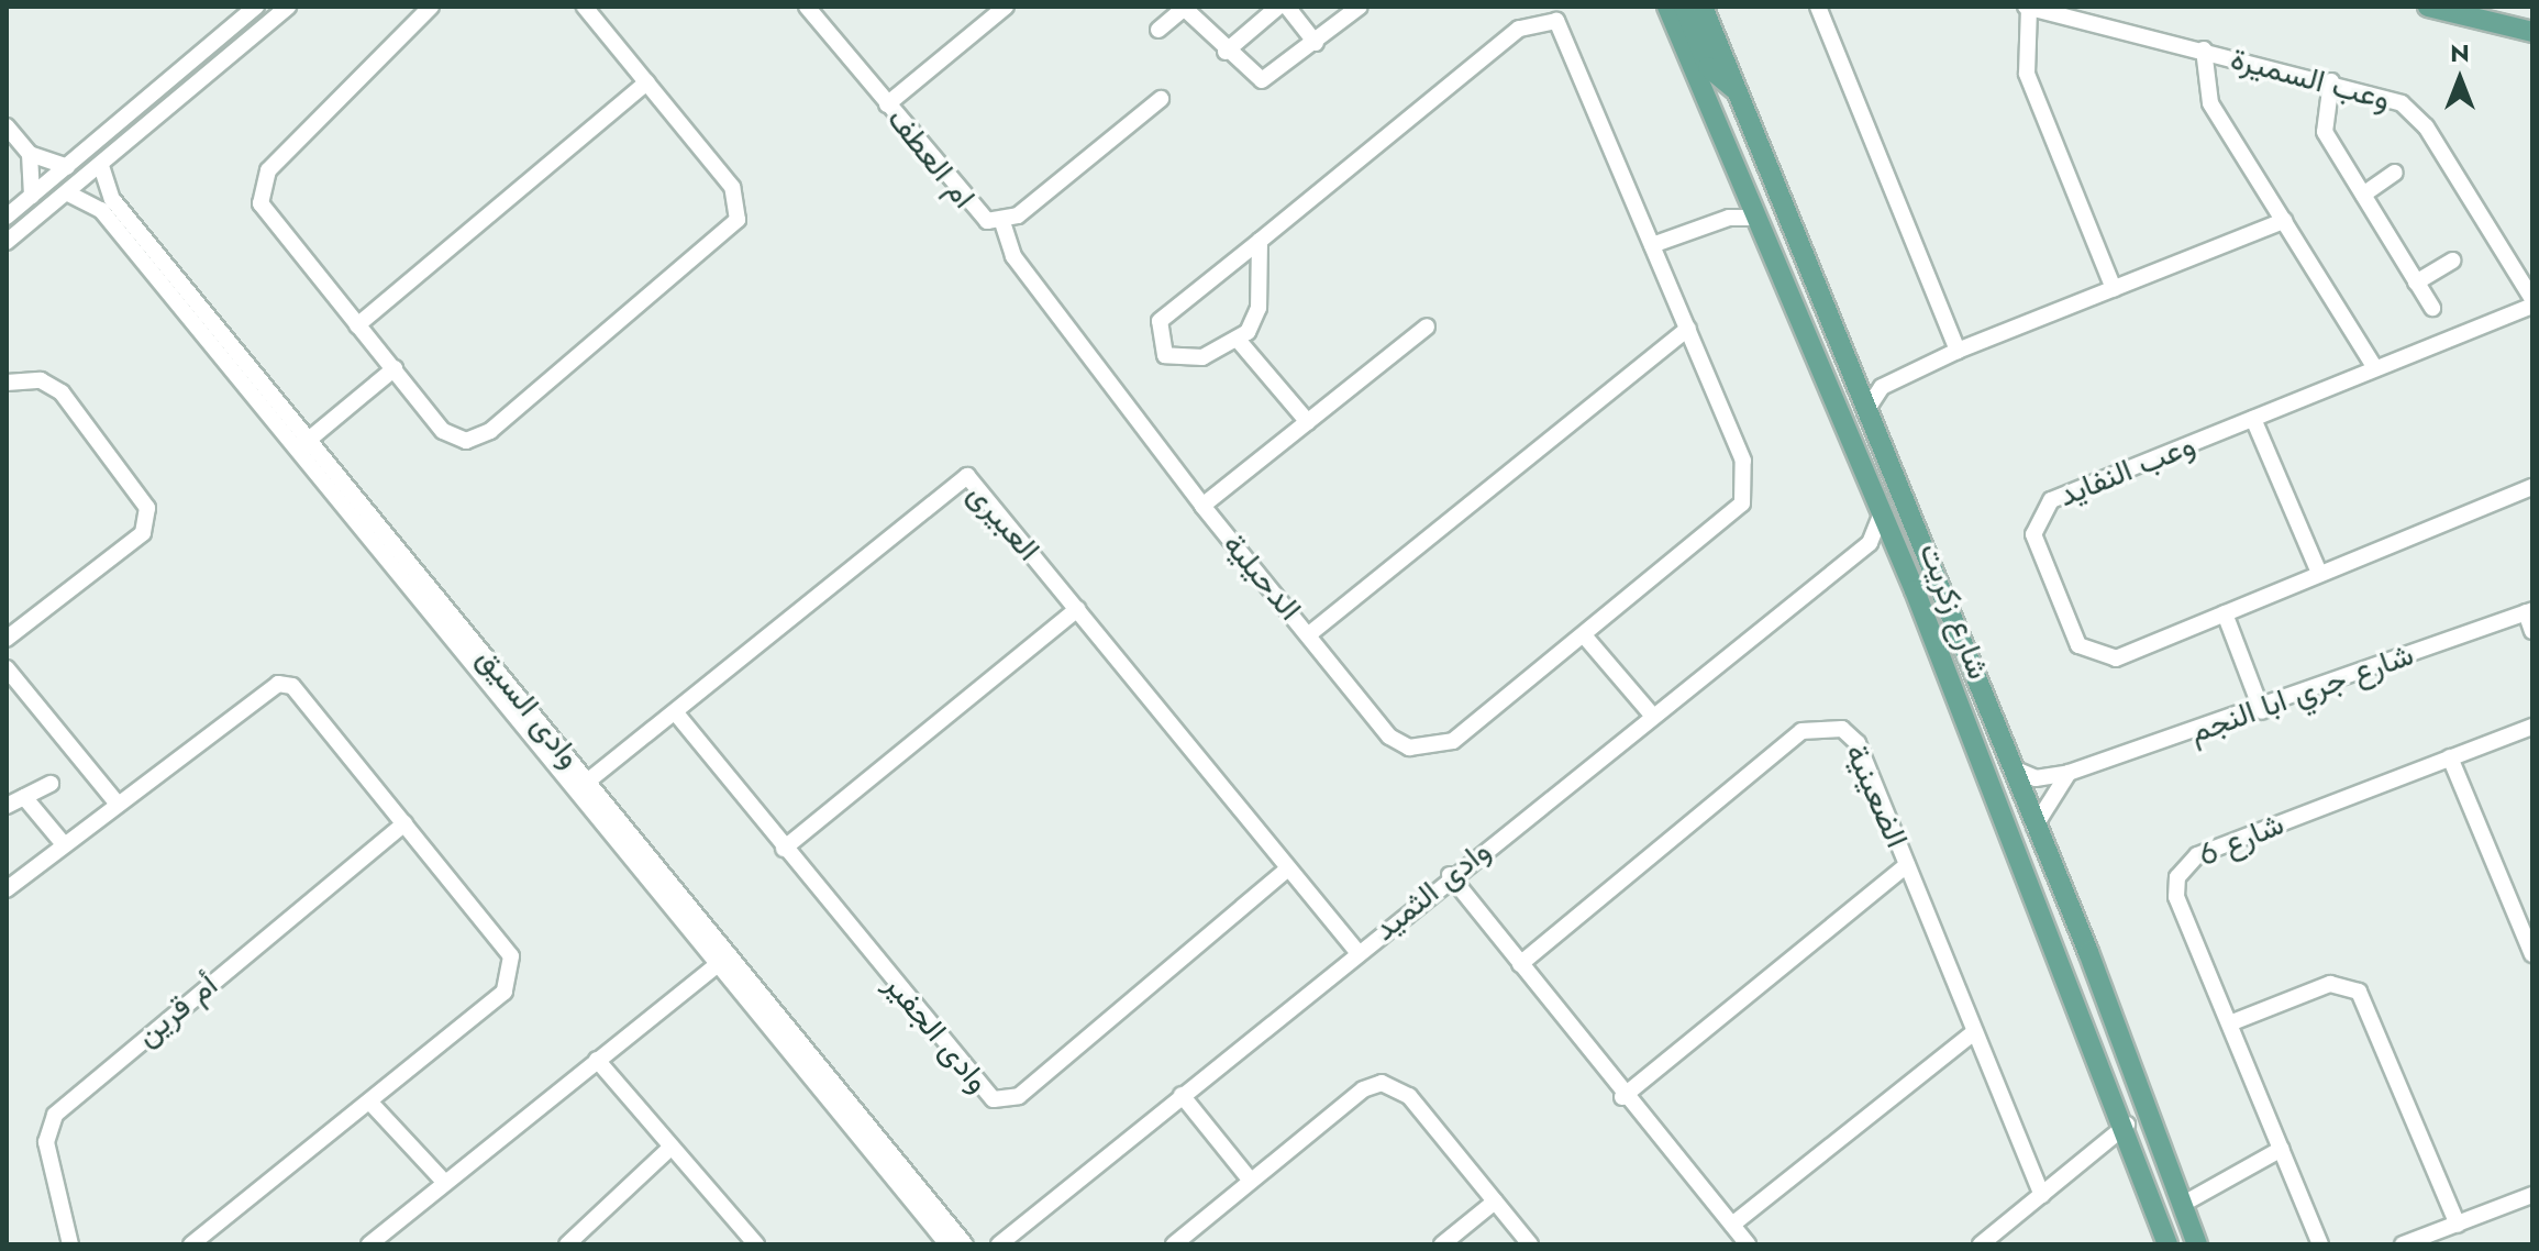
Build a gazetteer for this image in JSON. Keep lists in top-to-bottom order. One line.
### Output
{"streets":{"main road":["شارع زكريت"],"street":["وعب السميرة","ام العطف","وعب النفايد","العبيرى","الدحيلية","شارع جري ابا النجم","وادى السيق","الضعينية","شارع 6","وادى الثميد","أم قرين","وادى الجفير"]},"crossings":[["ام العطف","الدحيلية"],["العبيرى","وادى السيق"],["العبيرى","وادى الثميد"],["العبيرى","وادى الجفير"],["شارع زكريت","شارع جري ابا النجم"]],"north":"top"}
